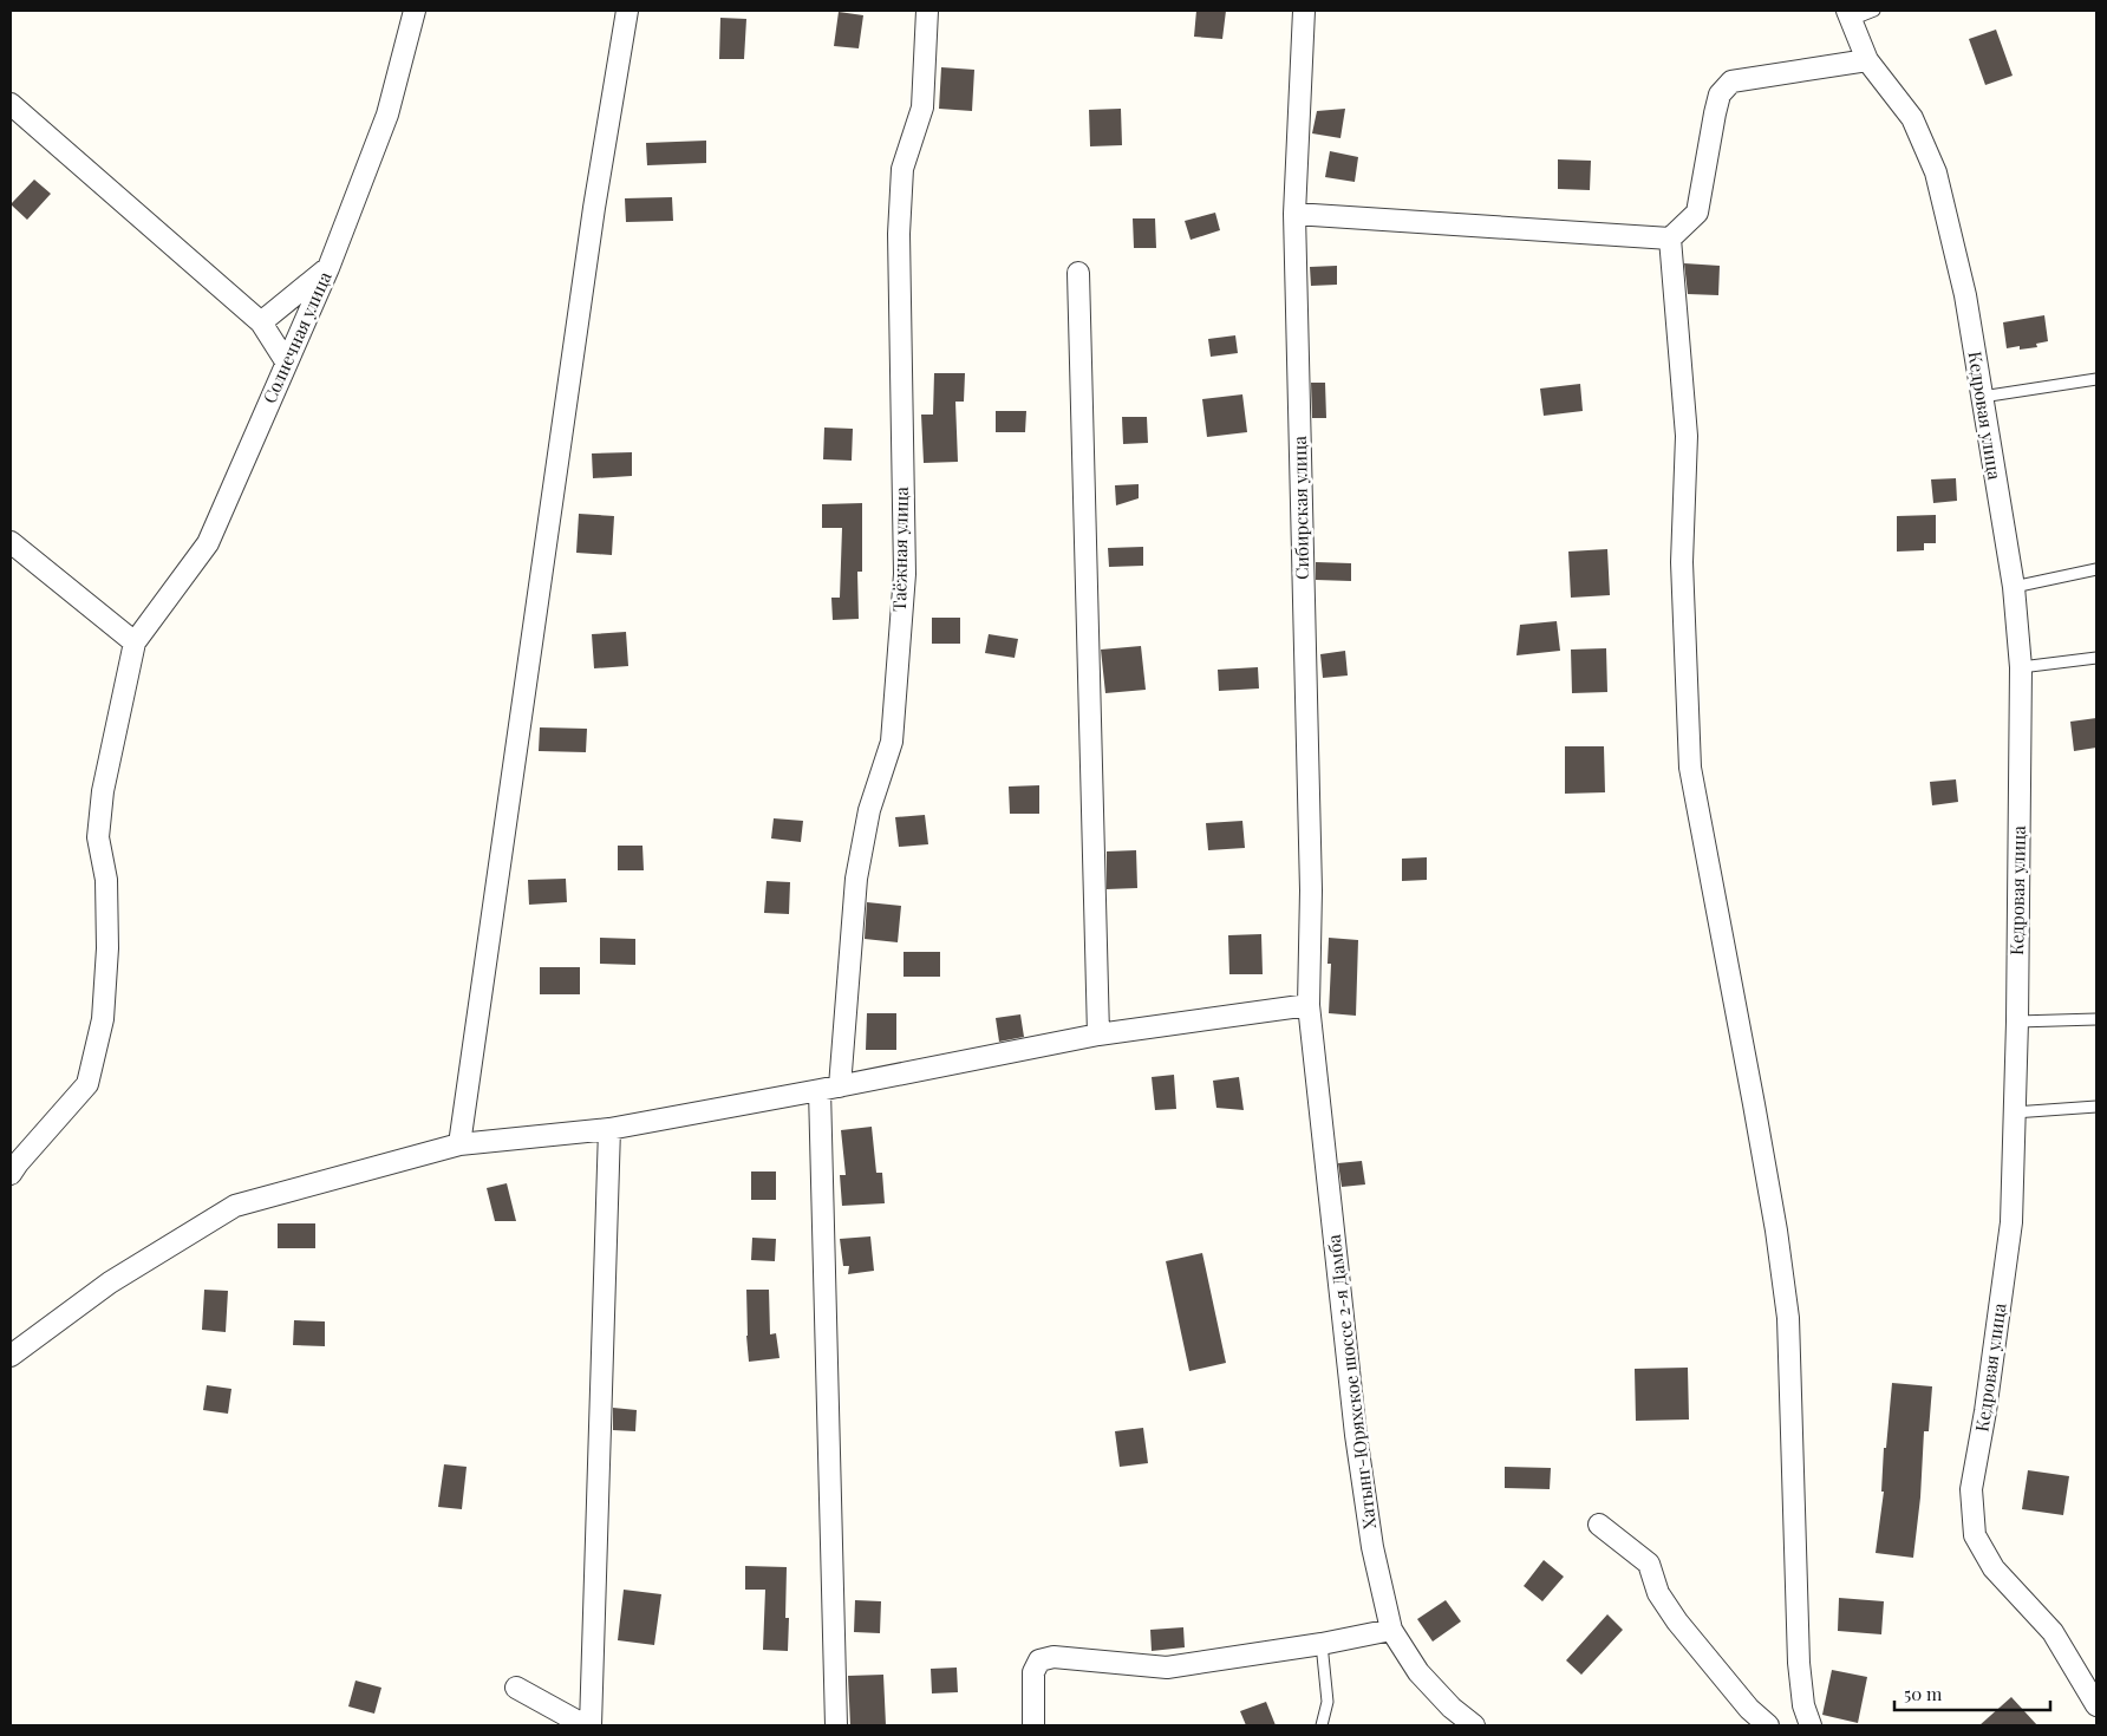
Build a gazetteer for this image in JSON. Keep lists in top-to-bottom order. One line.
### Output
{"streets":{"street":["Солнечная улица","Кедровая улица","Сибирская улица","Таёжная улица","Хатынг-Юряхское шоссе 2-я Дамба"]},"crossings":[["Сибирская улица","Хатынг-Юряхское шоссе 2-я Дамба"]],"scale_bar":"50 m"}
